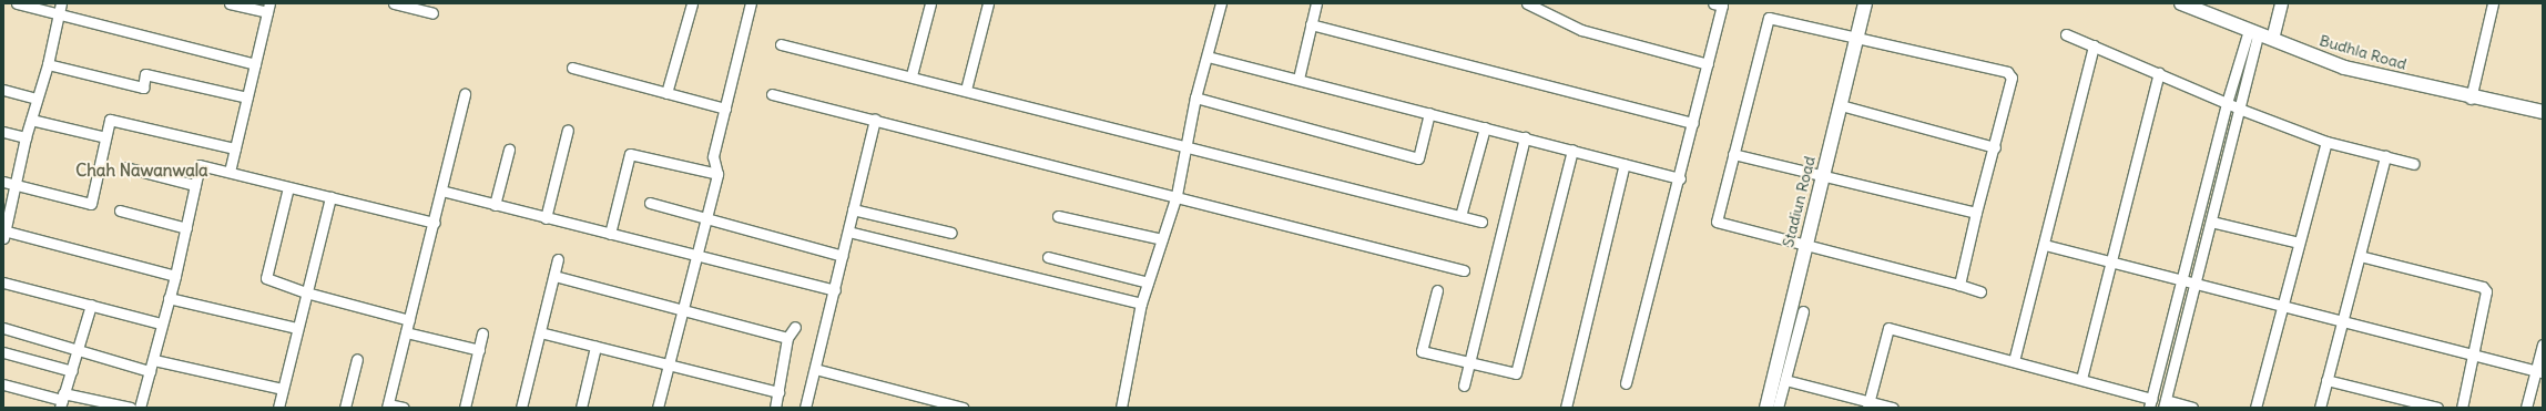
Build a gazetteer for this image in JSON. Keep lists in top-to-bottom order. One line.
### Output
{"streets":{"main road":["Budhla Road","Stadiun Road"]},"districts":["Chah Nawanwala"]}
